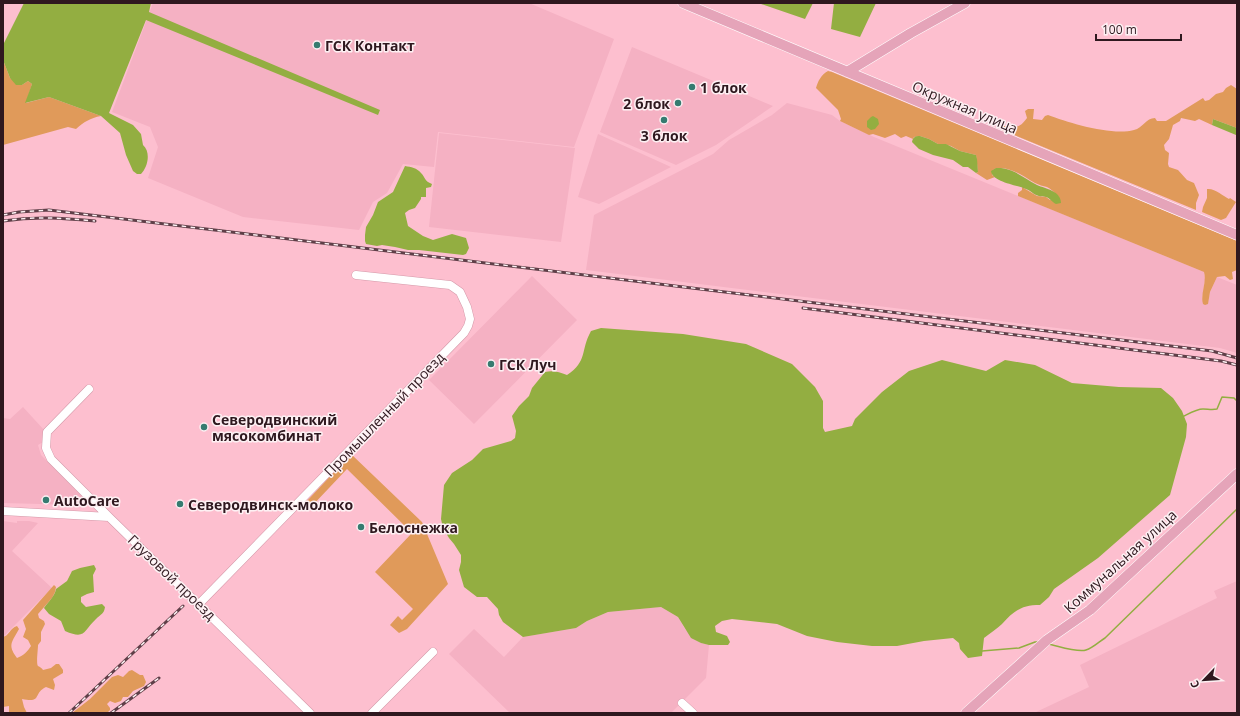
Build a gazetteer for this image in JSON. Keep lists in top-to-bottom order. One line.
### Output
{"streets":{"main road":["Окружная улица","Коммунальная улица"],"street":["Промышленный проезд","Грузовой проезд"]},"crossings":[["Промышленный проезд","Грузовой проезд"]],"places":["ГСК Контакт","1 блок","2 блок","3 блок","ГСК Луч","Северодвинский мясокомбинат","AutoCare","Северодвинск-молоко","Белоснежка"],"scale_bar":"100 m","north":"bottom left"}
